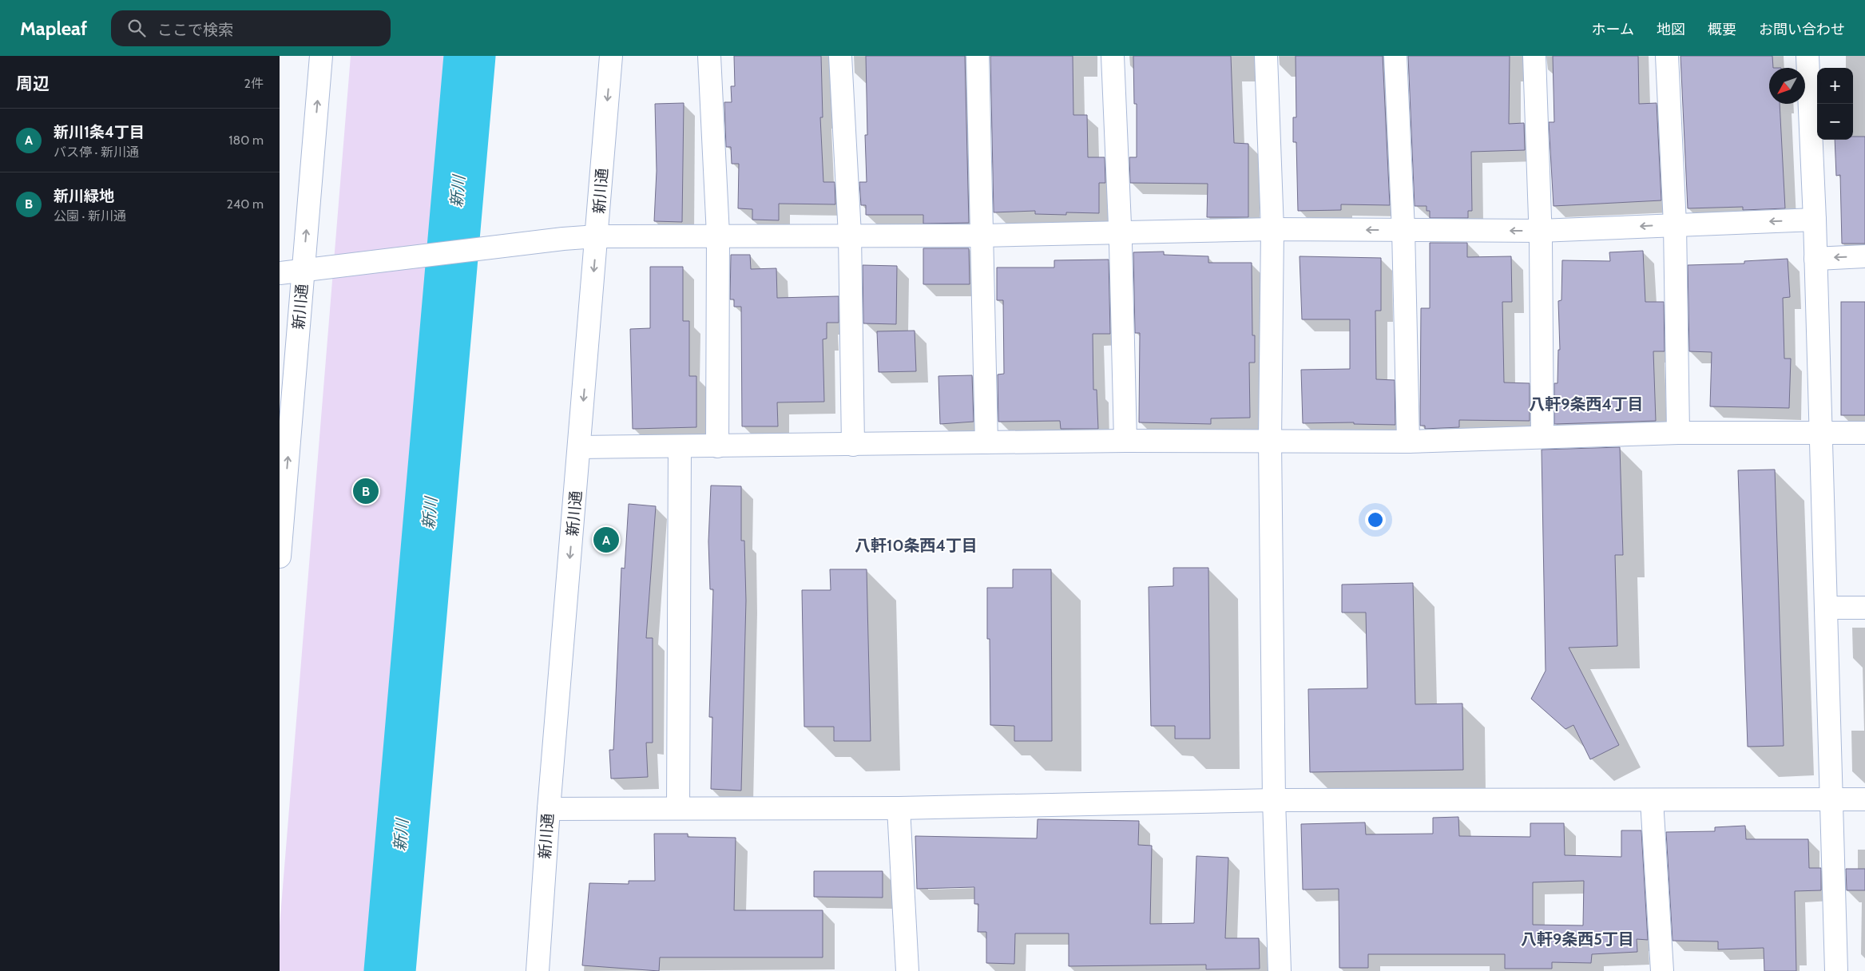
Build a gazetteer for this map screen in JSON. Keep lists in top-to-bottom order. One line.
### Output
{"streets":{"street":["新川通"]},"districts":["八軒9条西4丁目","八軒10条西4丁目","八軒9条西5丁目"],"water":["新川"],"north":"bottom left","page":{"header":"Mapleaf","search":"ここで検索","nav":["ホーム","地図","概要","お問い合わせ"],"heading":["周辺","2件"],"map_buttons":["+","−"],"list":[{"mark":"A","name":"新川1条4丁目","note":"バス停 · 新川通","value":"180 m"},{"mark":"B","name":"新川緑地","note":"公園 · 新川通","value":"240 m"}],"pins":["B","A"]}}
